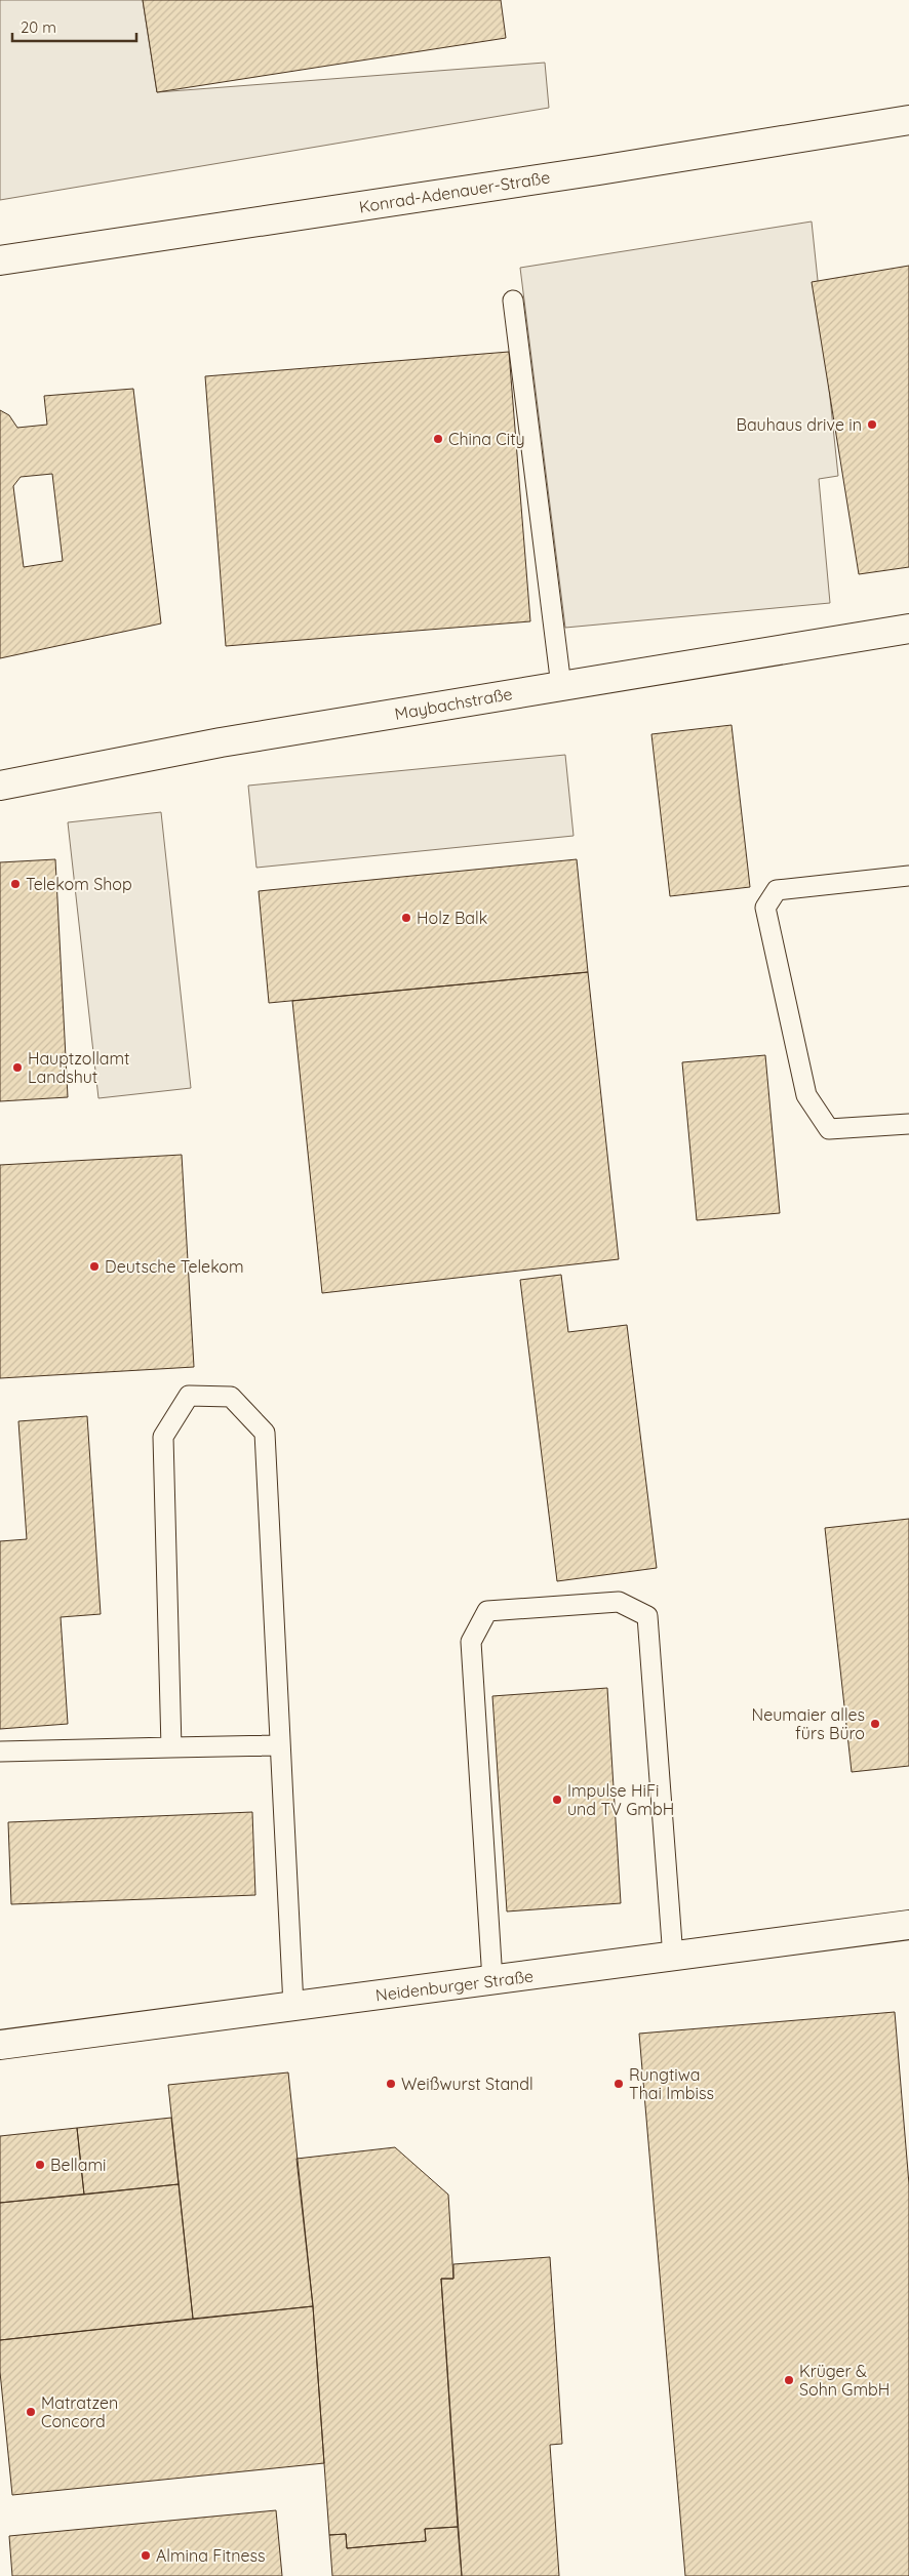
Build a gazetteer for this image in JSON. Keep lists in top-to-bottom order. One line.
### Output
{"streets":{"street":["Konrad-Adenauer-Straße","Maybachstraße","Neidenburger Straße"]},"places":["Bauhaus drive in","China City","Telekom Shop","Holz Balk","Hauptzollamt Landshut","Deutsche Telekom","Neumaier alles fürs Büro","Impulse HiFi und TV GmbH","Weißwurst Standl","Rungtiwa Thai Imbiss","Bellami","Krüger & Sohn GmbH","Matratzen Concord","Almina Fitness"],"scale_bar":"20 m"}
